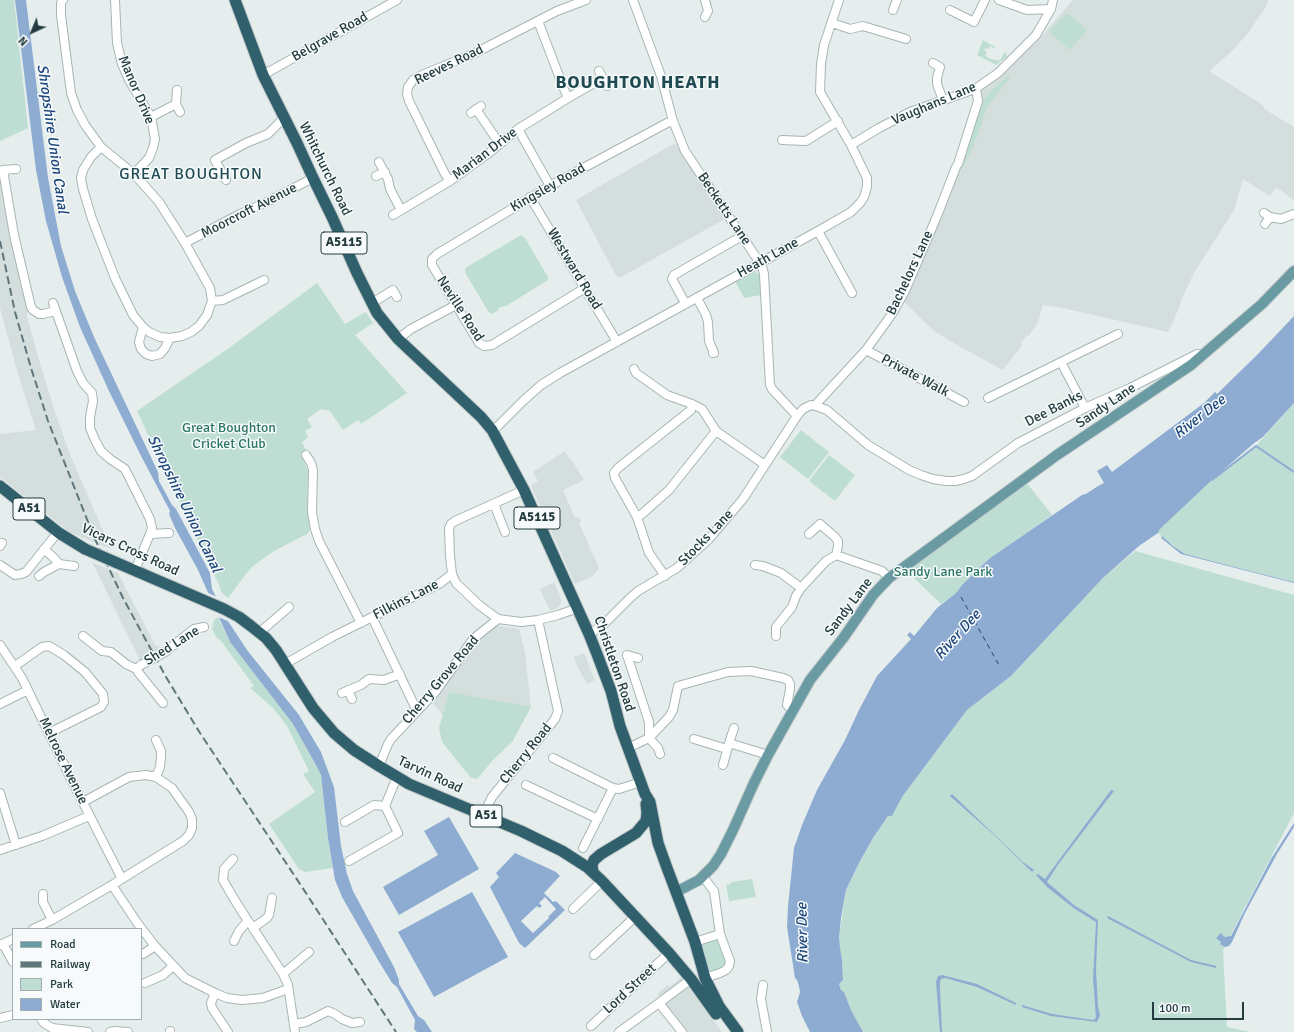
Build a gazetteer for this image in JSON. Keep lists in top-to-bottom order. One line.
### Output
{"streets":{"highway":["Whitchurch Road","A5115","A51","Vicars Cross Road","Christleton Road","Tarvin Road"],"main road":["Sandy Lane","Dee Banks"],"street":["Belgrave Road","Reeves Road","Manor Drive","Vaughans Lane","Marian Drive","Kingsley Road","Becketts Lane","Moorcroft Avenue","Heath Lane","Westward Road","Bachelors Lane","Neville Road","Private Walk","Stocks Lane","Filkins Lane","Shed Lane","Cherry Grove Road","Cherry Road","Melrose Avenue","Lord Street"]},"crossings":[["Belgrave Road","Whitchurch Road"],["Reeves Road","Marian Drive"],["Vaughans Lane","Heath Lane"],["Vaughans Lane","Bachelors Lane"],["Whitchurch Road","Moorcroft Avenue"],["Whitchurch Road","Christleton Road"],["Kingsley Road","Becketts Lane"],["Kingsley Road","Westward Road"],["Kingsley Road","Neville Road"],["Becketts Lane","Heath Lane"],["Becketts Lane","Bachelors Lane"],["Becketts Lane","Stocks Lane"],["A5115","Christleton Road"],["Heath Lane","Westward Road"],["Heath Lane","Christleton Road"],["Westward Road","Neville Road"],["Bachelors Lane","Private Walk"],["Bachelors Lane","Dee Banks"],["Bachelors Lane","Stocks Lane"],["Sandy Lane","Dee Banks"],["Sandy Lane","Christleton Road"],["A51","Tarvin Road"],["Stocks Lane","Christleton Road"],["Vicars Cross Road","Tarvin Road"],["Filkins Lane","Christleton Road"],["Filkins Lane","Tarvin Road"],["Cherry Grove Road","Tarvin Road"],["Cherry Road","Tarvin Road"],["Tarvin Road","Lord Street"]],"districts":["BOUGHTON HEATH","GREAT BOUGHTON"],"water":["Shropshire Union Canal","River Dee"],"parks":["Great Boughton Cricket Club","Sandy Lane Park"],"legend":["Road","Railway","Park","Water"],"scale_bar":"100 m","north":"bottom left"}
